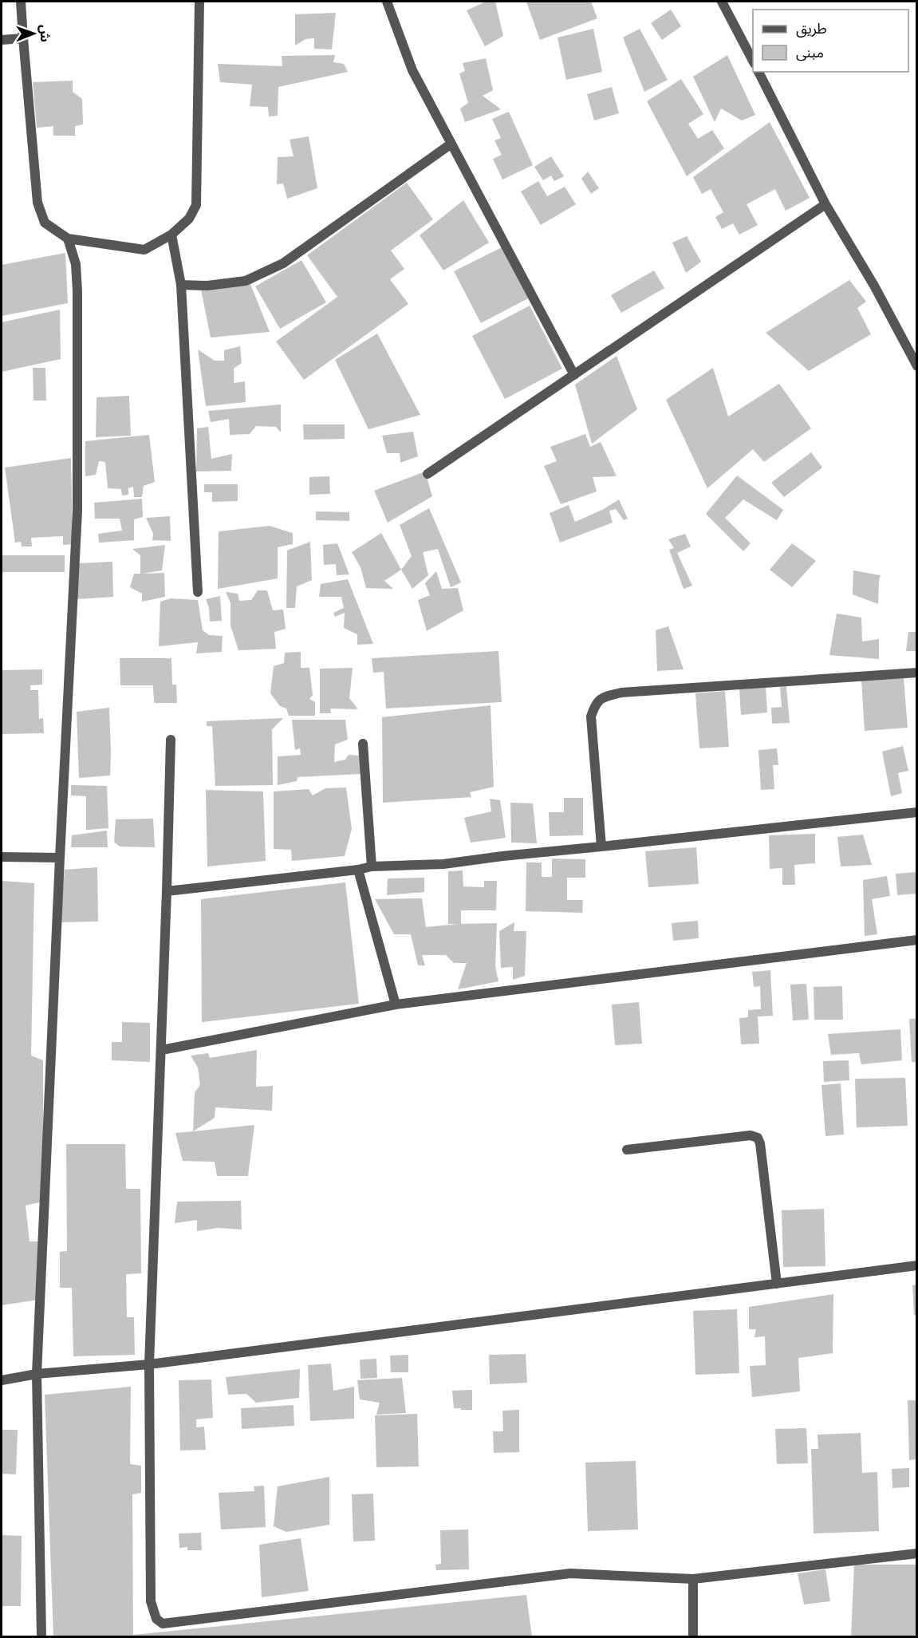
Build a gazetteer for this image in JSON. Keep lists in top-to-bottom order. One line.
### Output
{"legend":["طريق","مبنى"],"north":"right"}
